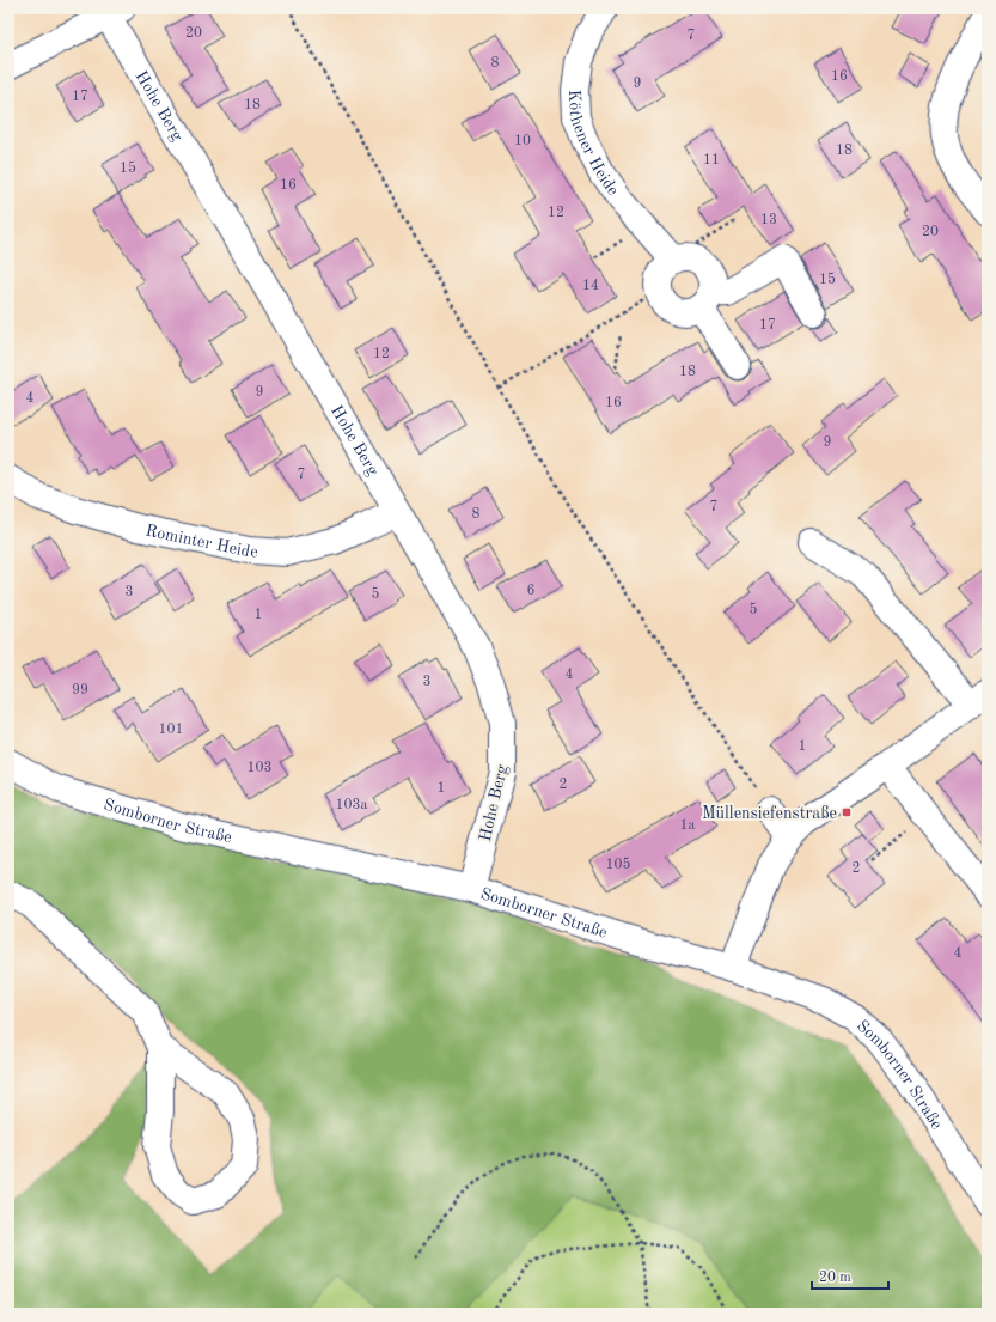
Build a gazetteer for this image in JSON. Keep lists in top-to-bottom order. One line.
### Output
{"streets":{"street":["Hohe Berg","Köthener Heide","Rominter Heide","Somborner Straße"]},"crossings":[["Hohe Berg","Rominter Heide"],["Hohe Berg","Somborner Straße"]],"places":{"transit":["Müllensiefenstraße"]},"house_numbers":["20","7","8","16","9","17","18","10","18","11","15","16","12","13","20","15","14","17","12","18","9","4","16","9","7","7","8","6","3","5","5","1","4","3","99","101","1","103","2","1","103a","1a","105","2","4"],"scale_bar":"20 m"}
